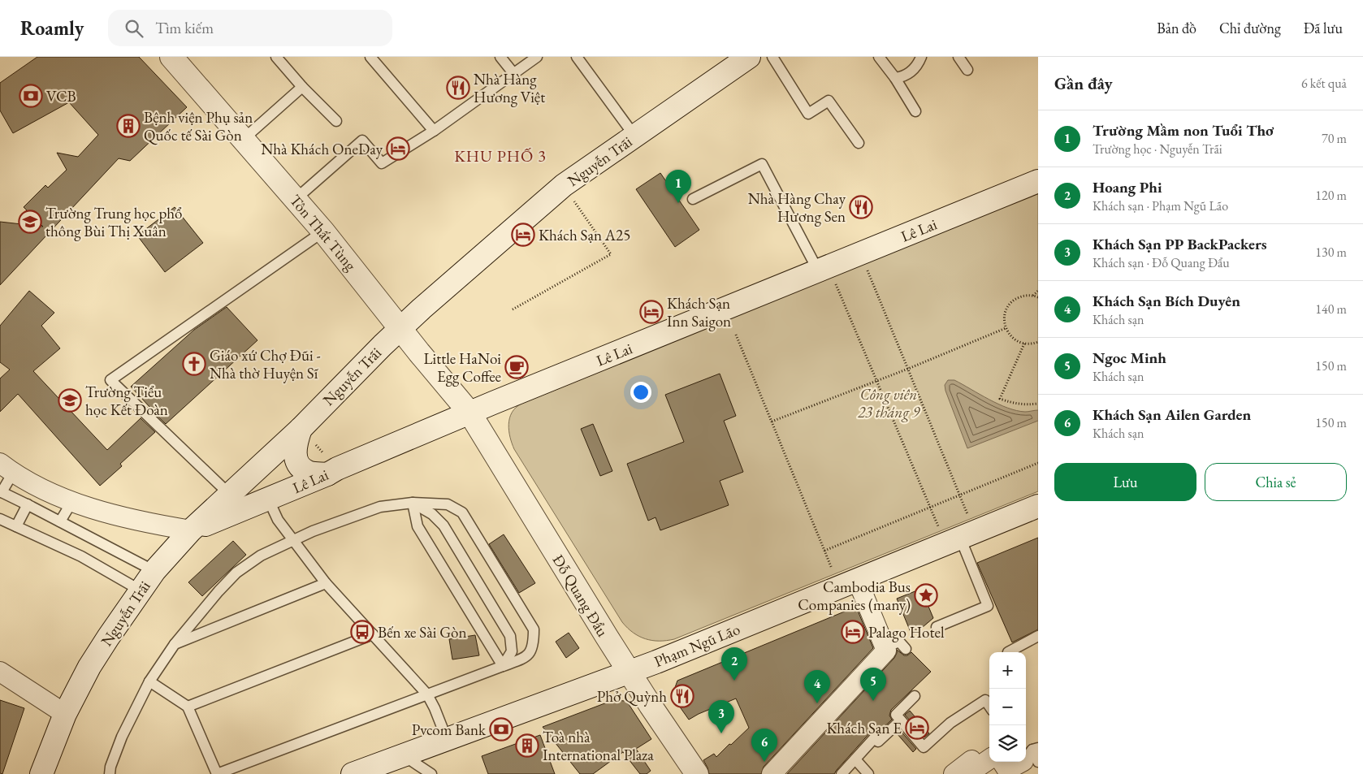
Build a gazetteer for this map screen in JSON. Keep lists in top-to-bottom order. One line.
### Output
{"streets":{"main road":["Nguyễn Trãi","Lê Lai","Tôn Thất Tùng","Ðỗ Quang Ðẩu","Phạm Ngũ Lão"]},"crossings":[["Nguyễn Trãi","Lê Lai"],["Nguyễn Trãi","Tôn Thất Tùng"],["Lê Lai","Tôn Thất Tùng"],["Lê Lai","Ðỗ Quang Ðẩu"],["Tôn Thất Tùng","Ðỗ Quang Ðẩu"],["Ðỗ Quang Ðẩu","Phạm Ngũ Lão"]],"districts":["KHU PHỐ 3"],"parks":["Công viên 23 tháng 9"],"places":{"restaurant":["Nhà Hàng Hương Việt","Nhà Hàng Chay Hương Sen","Phở Quỳnh"],"bank":["VCB","Pvcom Bank"],"building":["Bệnh viện Phụ sản Quốc tế Sài Gòn","Toà nhà International Plaza"],"hotel":["Nhà Khách OneDay","Khách Sạn A25","Khách Sạn Inn Saigon","Palago Hotel","Khách Sạn E"],"school or university":["Trường Trung học phổ thông Bùi Thị Xuân","Trường Tiểu học Kết Đoàn"],"church":["Giáo xứ Chợ Đũi - Nhà thờ Huyện Sĩ"],"cafe":["Little HaNoi Egg Coffee"],"place":["Cambodia Bus Companies (many)"],"bus stop":["Bến xe Sài Gòn"]},"page":{"header":"Roamly","search":"Tìm kiếm","nav":["Bản đồ","Chỉ đường","Đã lưu"],"heading":["Gần đây","6 kết quả"],"list":[{"mark":"1","name":"Trường Mầm non Tuổi Thơ","note":"Trường học · Nguyễn Trãi","value":"70 m"},{"mark":"2","name":"Hoang Phi","note":"Khách sạn · Phạm Ngũ Lão","value":"120 m"},{"mark":"3","name":"Khách Sạn PP BackPackers","note":"Khách sạn · Ðỗ Quang Ðẩu","value":"130 m"},{"mark":"4","name":"Khách Sạn Bích Duyên","note":"Khách sạn","value":"140 m"},{"mark":"5","name":"Ngoc Minh","note":"Khách sạn","value":"150 m"},{"mark":"6","name":"Khách Sạn Ailen Garden","note":"Khách sạn","value":"150 m"}],"pins":["1","2","5","4","3","6"],"buttons":["Lưu","Chia sẻ"],"map_buttons":["+","−"]}}
